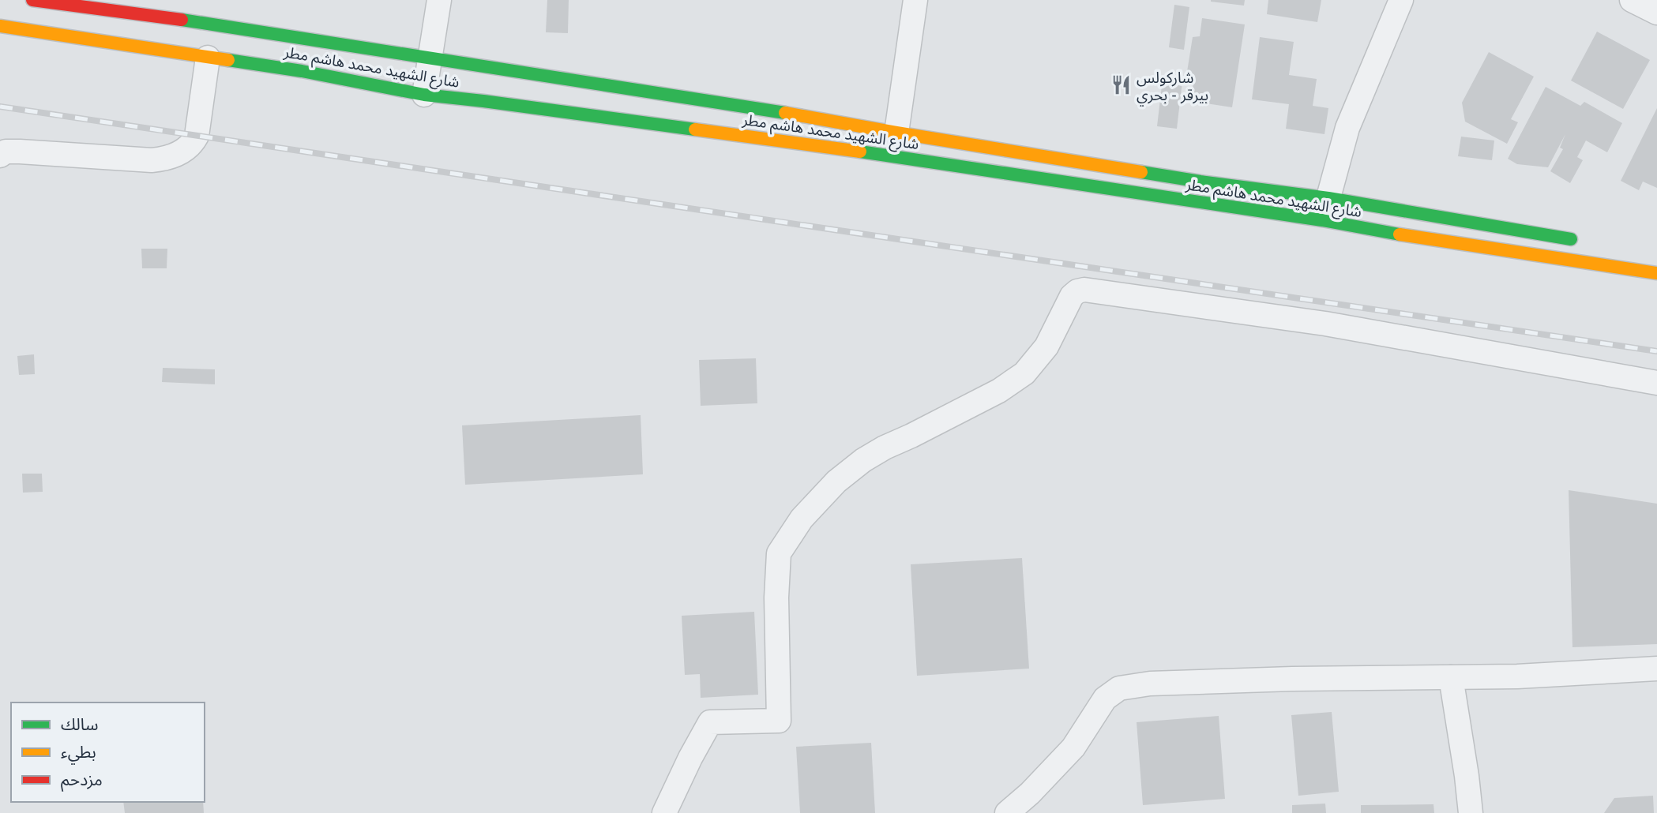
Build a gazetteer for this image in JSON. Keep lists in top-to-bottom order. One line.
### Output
{"streets":{"main road":["شارع الشهيد محمد هاشم مطر"]},"places":{"restaurant":["شاركولس بيرقر - بحري"]},"legend":["سالك","بطيء","مزدحم"]}
